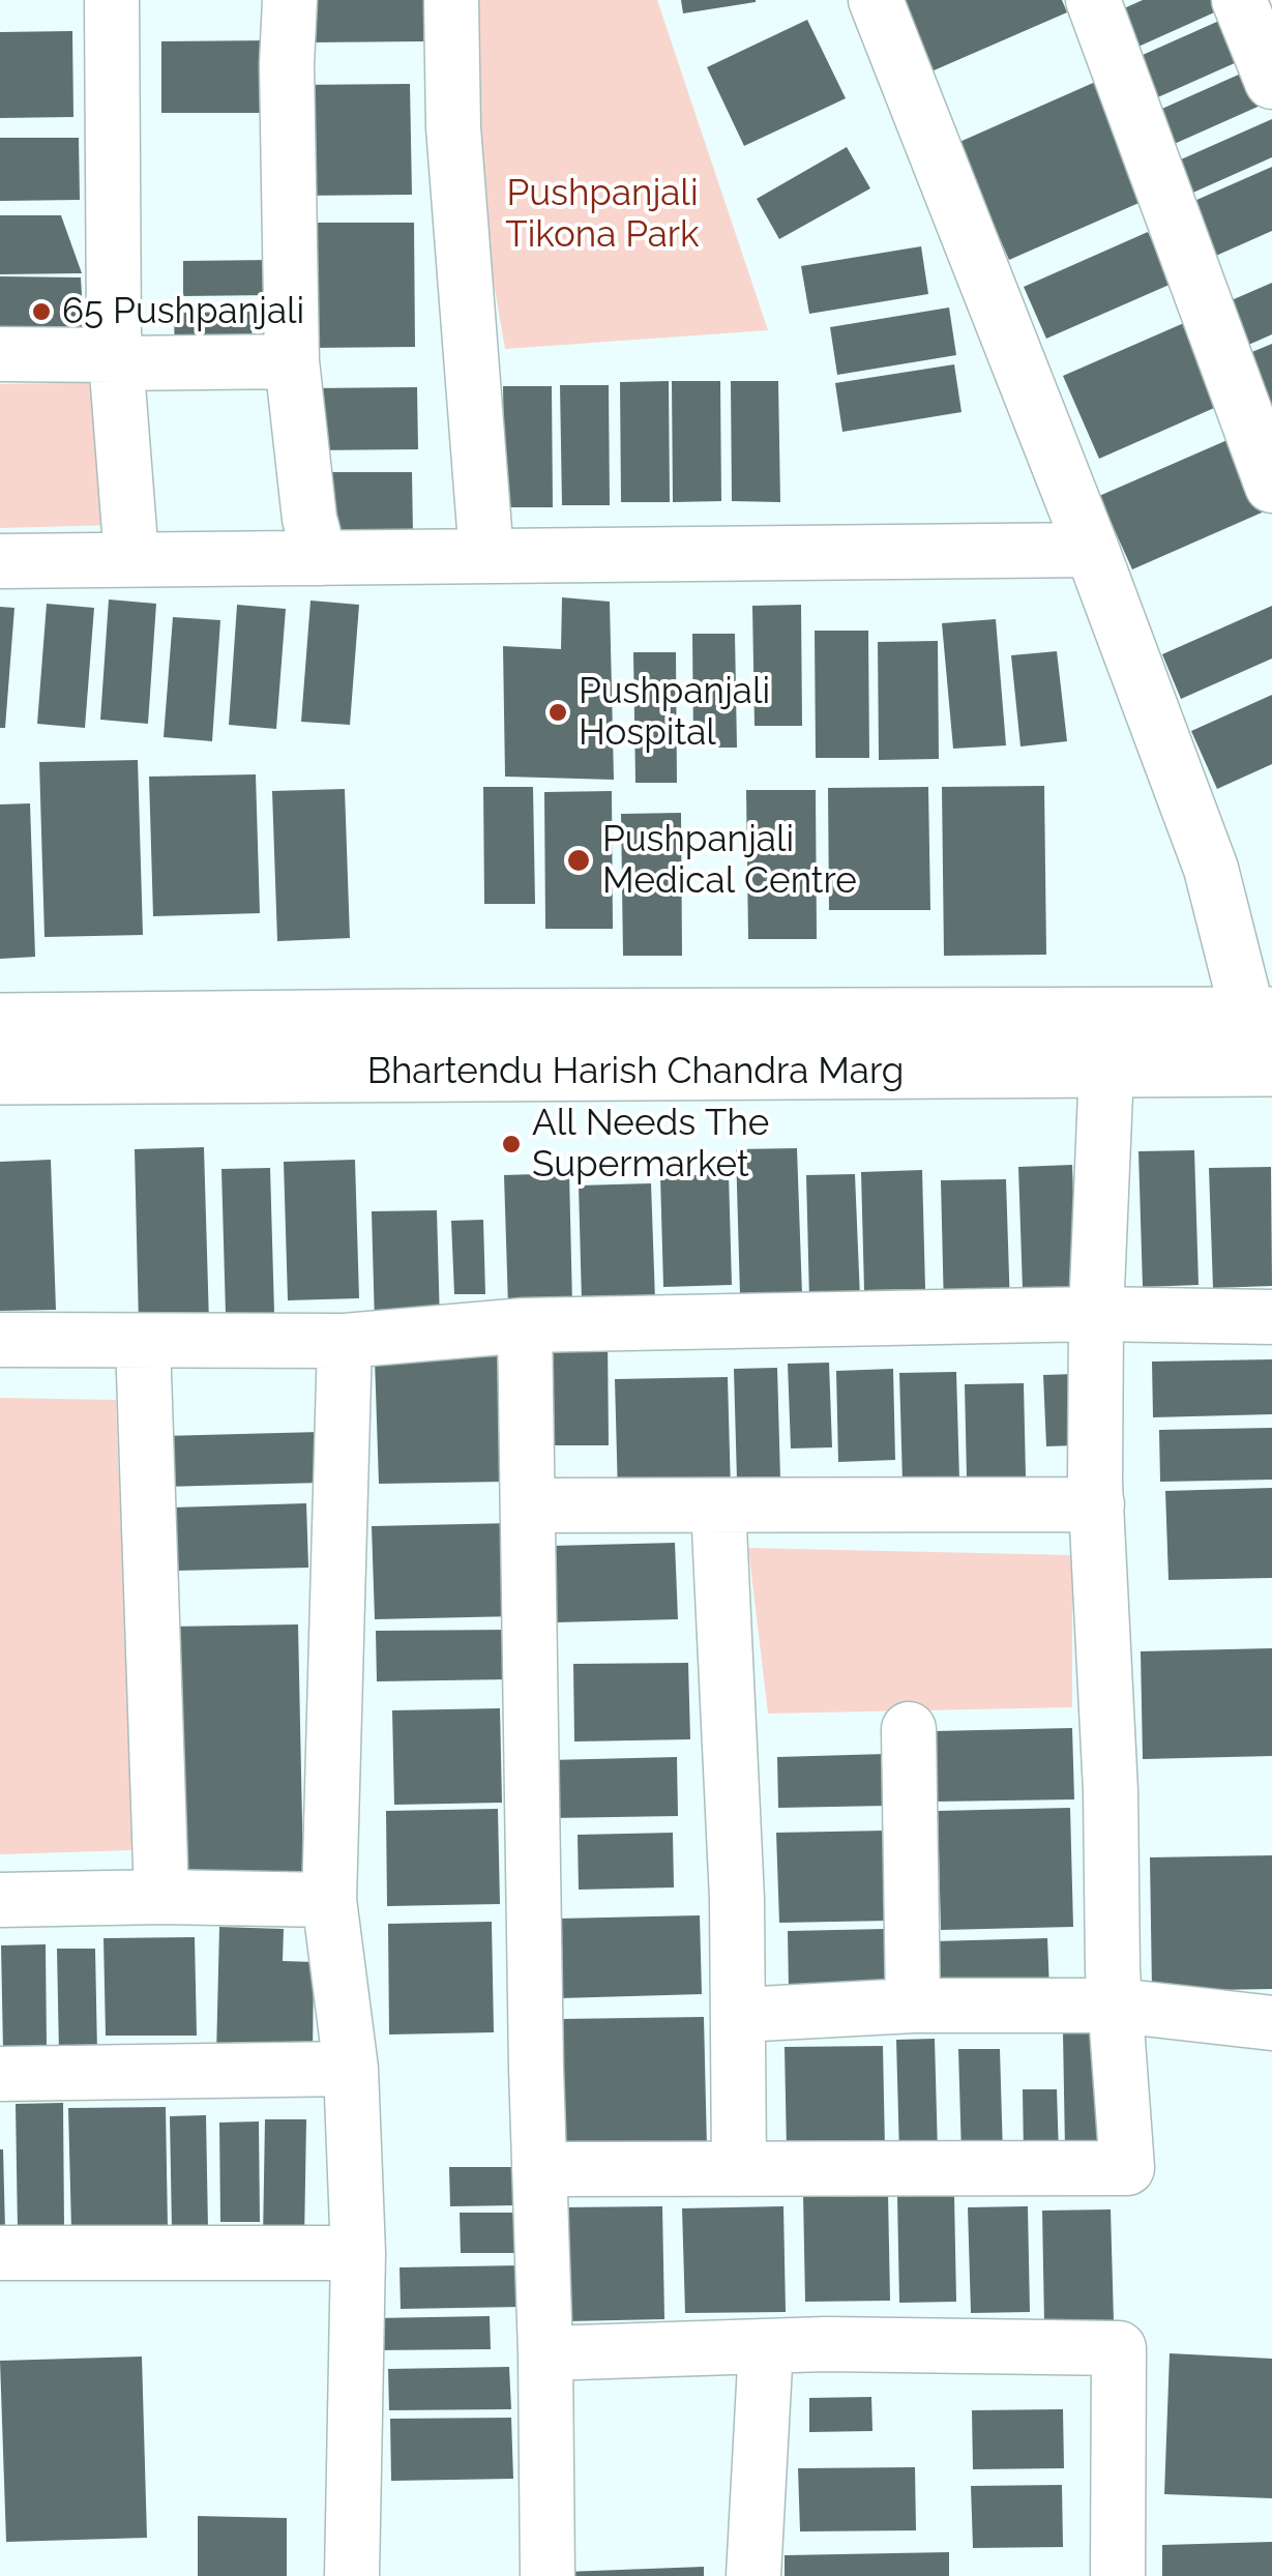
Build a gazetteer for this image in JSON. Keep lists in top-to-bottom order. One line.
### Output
{"streets":{"main road":["Bhartendu Harish Chandra Marg"]},"parks":["Pushpanjali Tikona Park"],"places":["65 Pushpanjali","Pushpanjali Hospital","Pushpanjali Medical Centre","All Needs The Supermarket"]}
